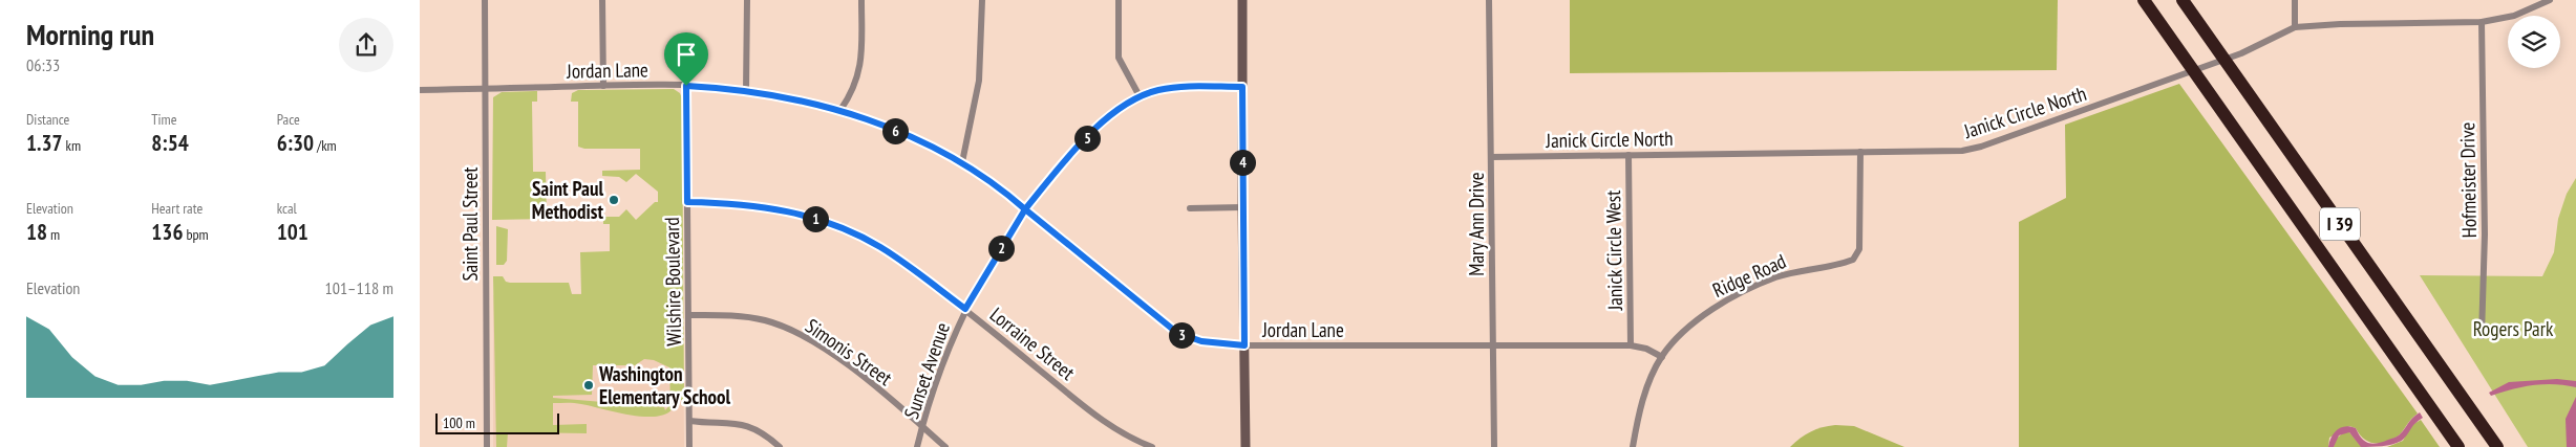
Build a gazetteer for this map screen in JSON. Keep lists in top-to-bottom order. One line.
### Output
{"streets":{"highway":["I 39"],"street":["Jordan Lane","Janick Circle North","Hofmeister Drive","Saint Paul Street","Mary Ann Drive","Janick Circle West","Ridge Road","Wilshire Boulevard","Lorraine Street","Simonis Street","Sunset Avenue"]},"crossings":[["Jordan Lane","Saint Paul Street"],["Jordan Lane","Mary Ann Drive"],["Jordan Lane","Janick Circle West"],["Jordan Lane","Ridge Road"],["Jordan Lane","Wilshire Boulevard"],["Jordan Lane","Sunset Avenue"],["Janick Circle North","Hofmeister Drive"],["Janick Circle North","Mary Ann Drive"],["Janick Circle North","Janick Circle West"],["Janick Circle North","Ridge Road"],["Wilshire Boulevard","Lorraine Street"],["Wilshire Boulevard","Simonis Street"],["Lorraine Street","Sunset Avenue"],["Simonis Street","Sunset Avenue"]],"parks":["Rogers Park"],"places":["Saint Paul Methodist","Washington Elementary School"],"scale_bar":"100 m","page":{"heading":["Morning run","06:33"],"stats":[["Distance","1.37 km"],["Time","8:54"],["Pace","6:30 /km"],["Elevation","18 m"],["Heart rate","136 bpm"],["kcal","101"]],"pins":["6","5","4","1","2","3"],"chart":["Elevation","101–118 m"],"scale":"100 m"}}
